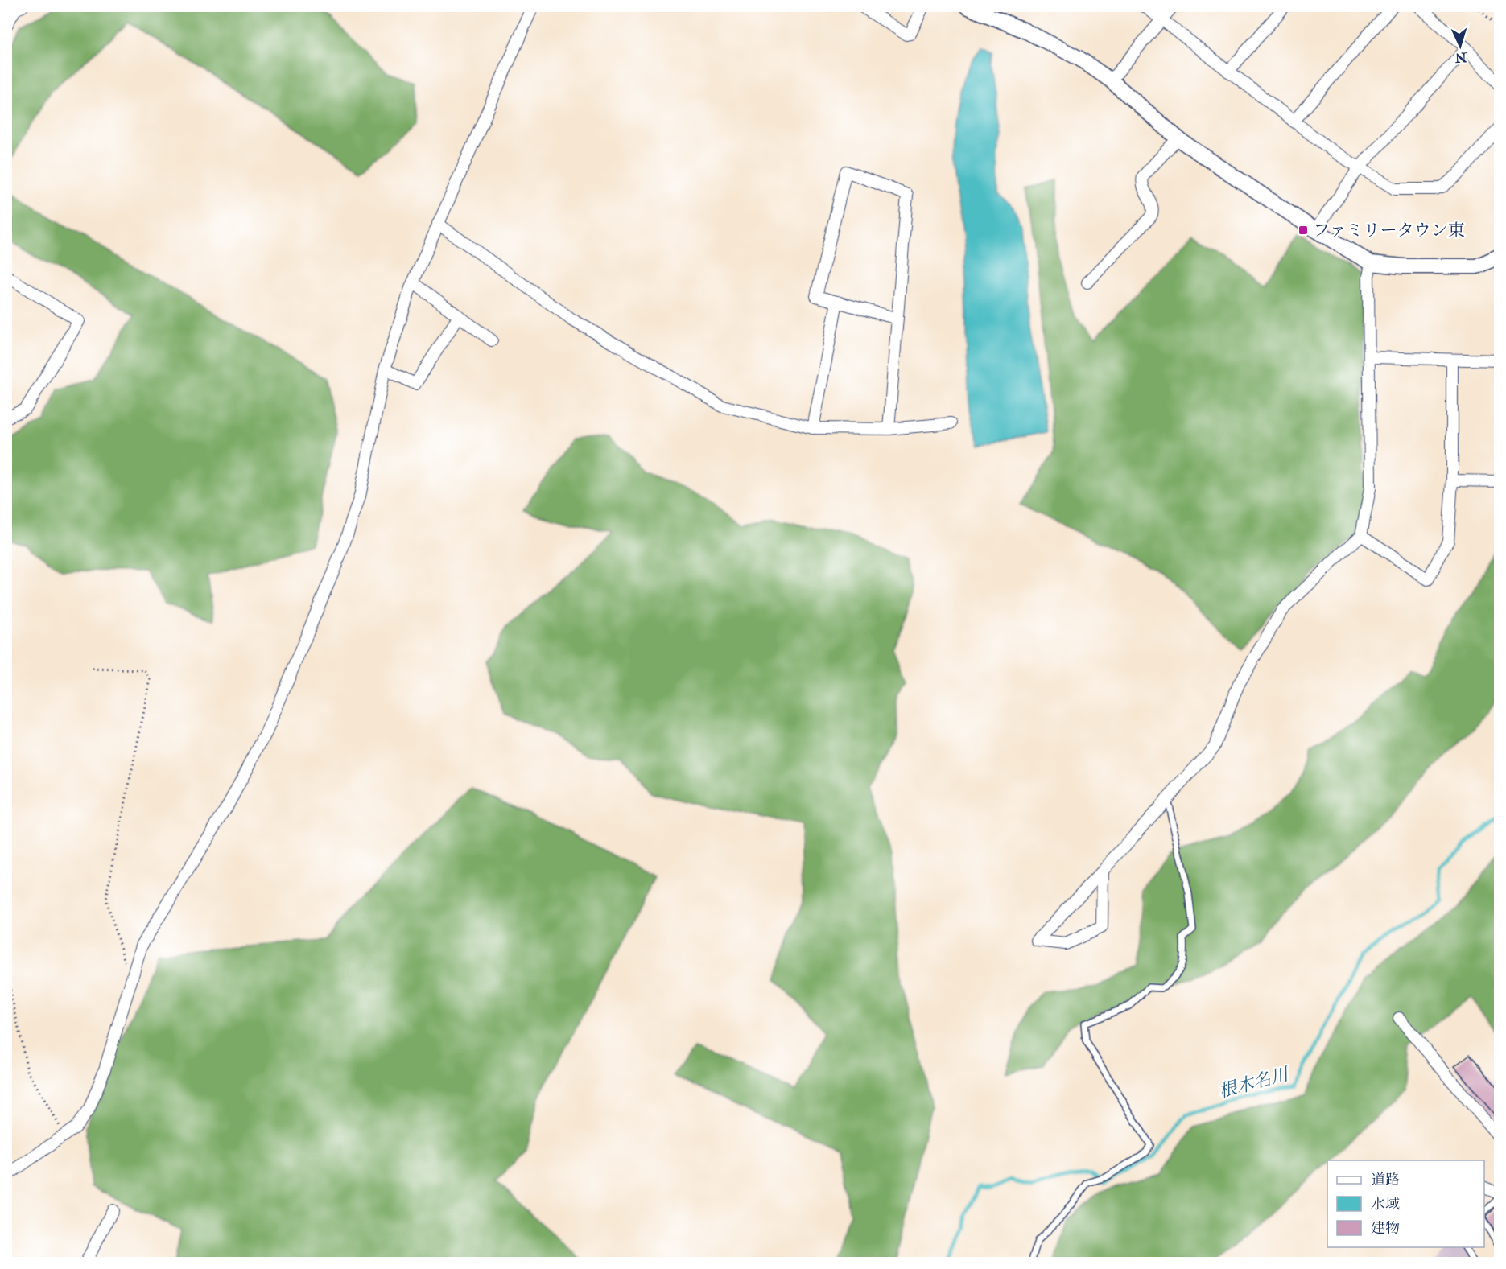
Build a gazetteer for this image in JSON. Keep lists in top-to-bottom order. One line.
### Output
{"water":["根木名川"],"places":{"transit":["ファミリータウン東"]},"legend":["道路","水域","建物"],"north":"bottom"}
